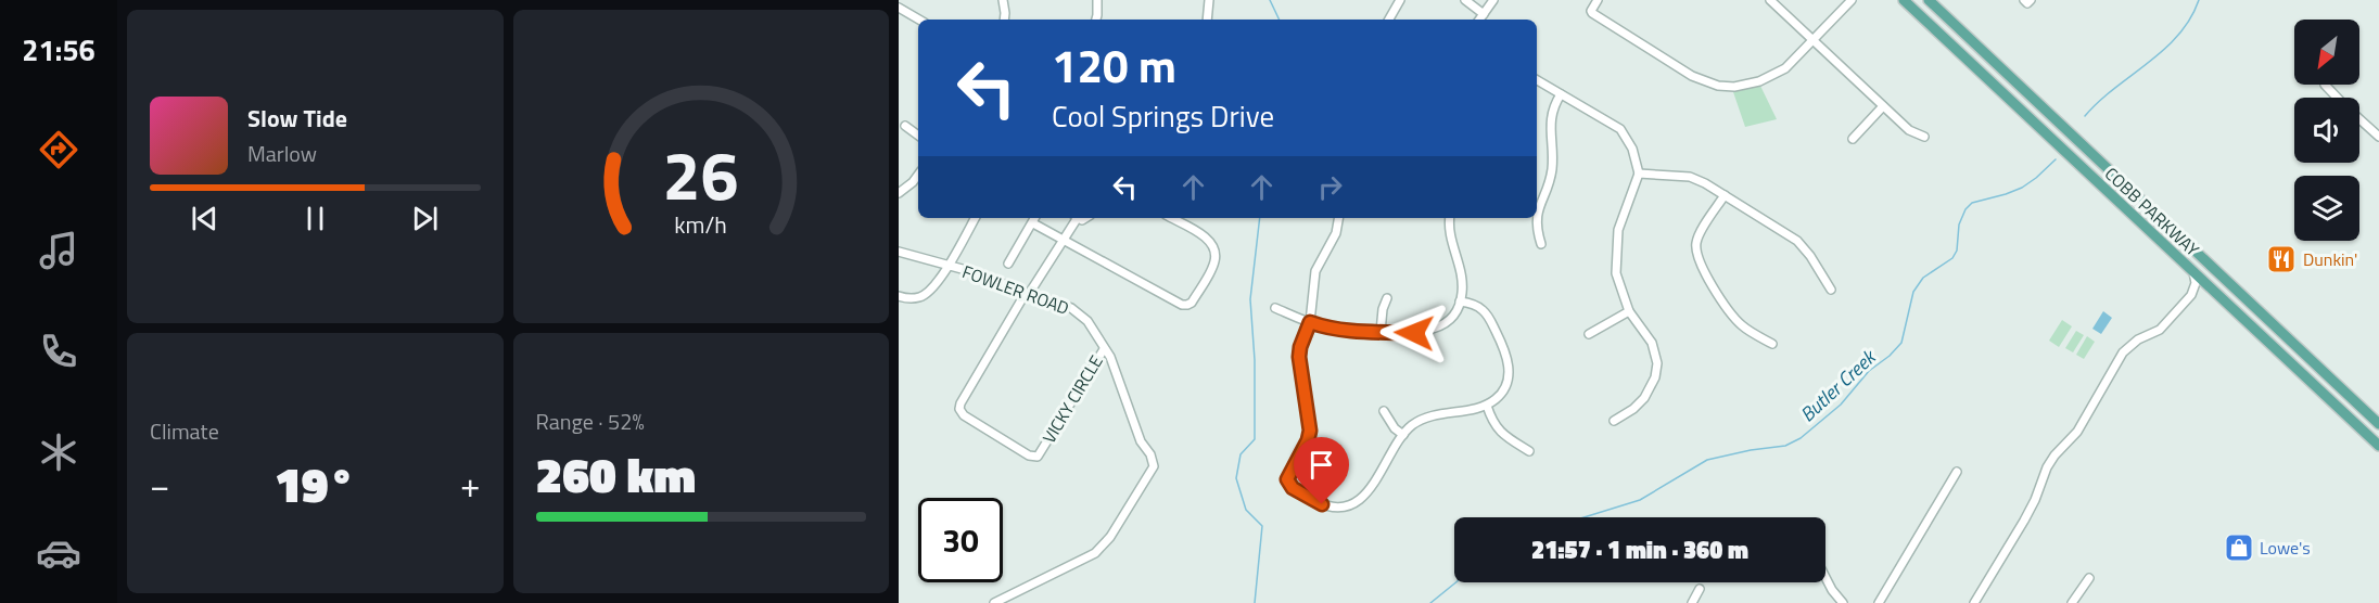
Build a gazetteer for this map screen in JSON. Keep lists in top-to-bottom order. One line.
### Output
{"streets":{"main road":["COBB PARKWAY"],"street":["FOWLER ROAD","VICKY CIRCLE"]},"crossings":[["FOWLER ROAD","VICKY CIRCLE"]],"water":["Butler Creek"],"places":{"restaurant":["Dunkin'"],"shop":["Lowe's"]},"north":"bottom left","page":{"tabs":"21:56","turn":["120 m","Cool Springs Drive"],"song":["Slow Tide","Marlow"],"tile":["Climate",["Range · 52%","260 km"]],"heat":["−","19°","+"],"limit":"30","trip":"21:57 · 1 min · 360 m","gauge":["26","km/h"]}}
